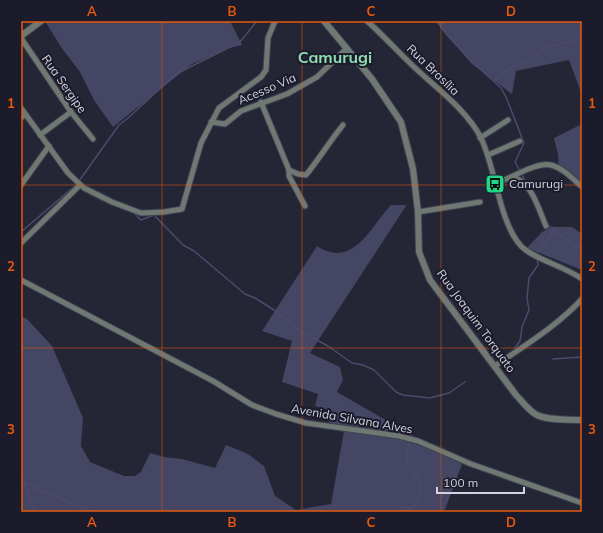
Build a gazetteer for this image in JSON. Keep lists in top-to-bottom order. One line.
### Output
{"streets":{"street":["Rua Brasília","Rua Sergipe","Acesso Via","Rua Joaquim Torquato","Avenida Silvana Alves"]},"crossings":[["Acesso Via","Rua Joaquim Torquato"]],"districts":["Camurugi"],"places":{"bus stop":["Camurugi"]},"scale_bar":"100 m","grid":{"columns":["A","B","C","D"],"rows":["1","2","3"]}}
